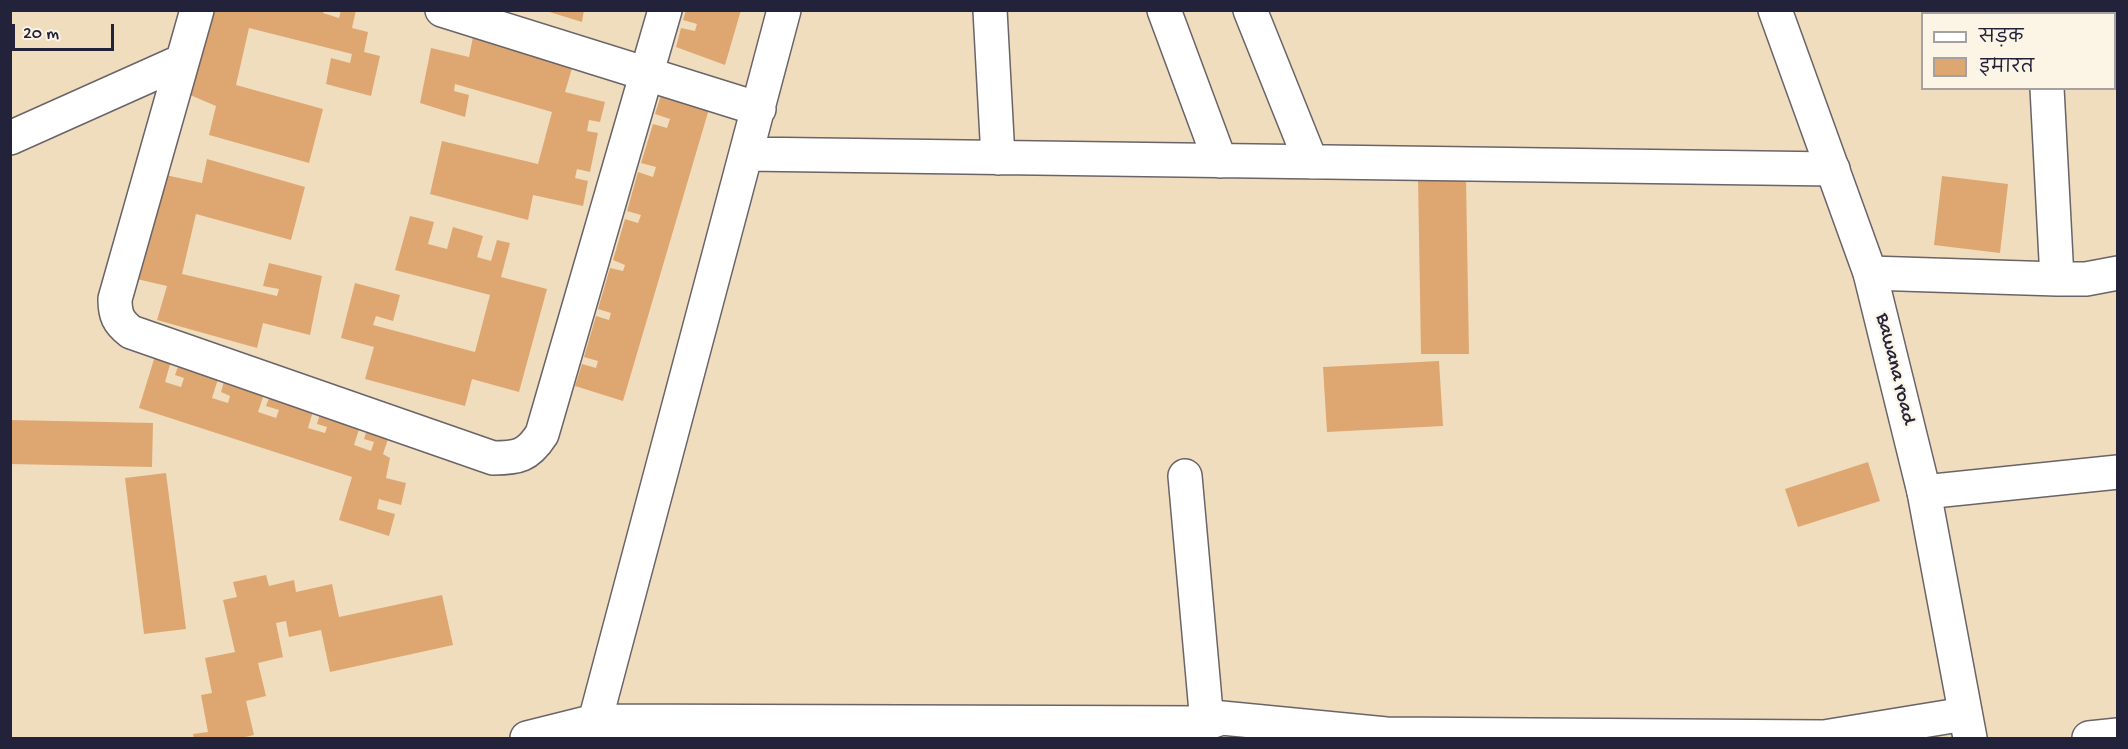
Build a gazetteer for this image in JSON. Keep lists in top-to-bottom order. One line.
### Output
{"streets":{"street":["Bawana road"]},"legend":["सड़क","इमारत"],"scale_bar":"20 m"}
